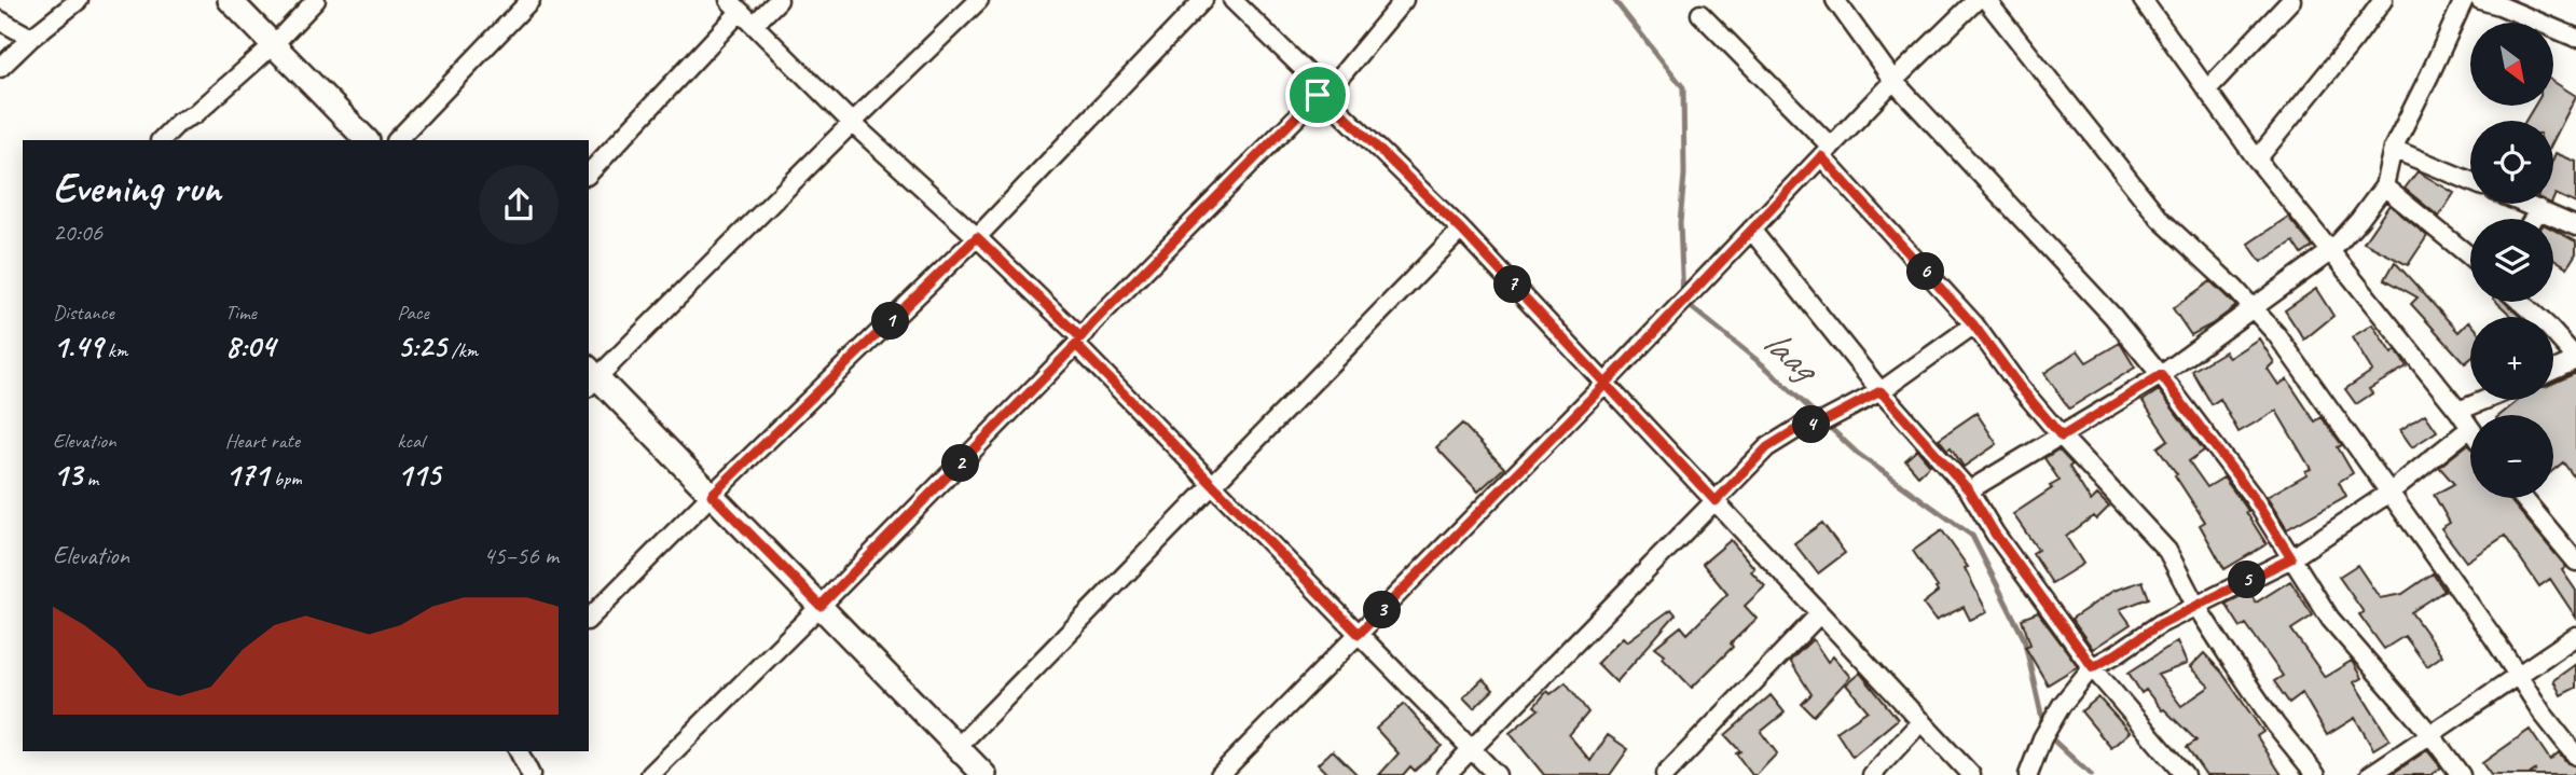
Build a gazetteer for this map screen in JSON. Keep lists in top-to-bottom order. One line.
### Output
{"water":["laag"],"north":"bottom right","page":{"map_buttons":["+","−"],"heading":["Evening run","20:06"],"pins":["6","7","1","4","2","5","3"],"stats":[["Distance","1.49 km"],["Time","8:04"],["Pace","5:25 /km"],["Elevation","13 m"],["Heart rate","171 bpm"],["kcal","115"]],"chart":["Elevation","45–56 m"]}}
